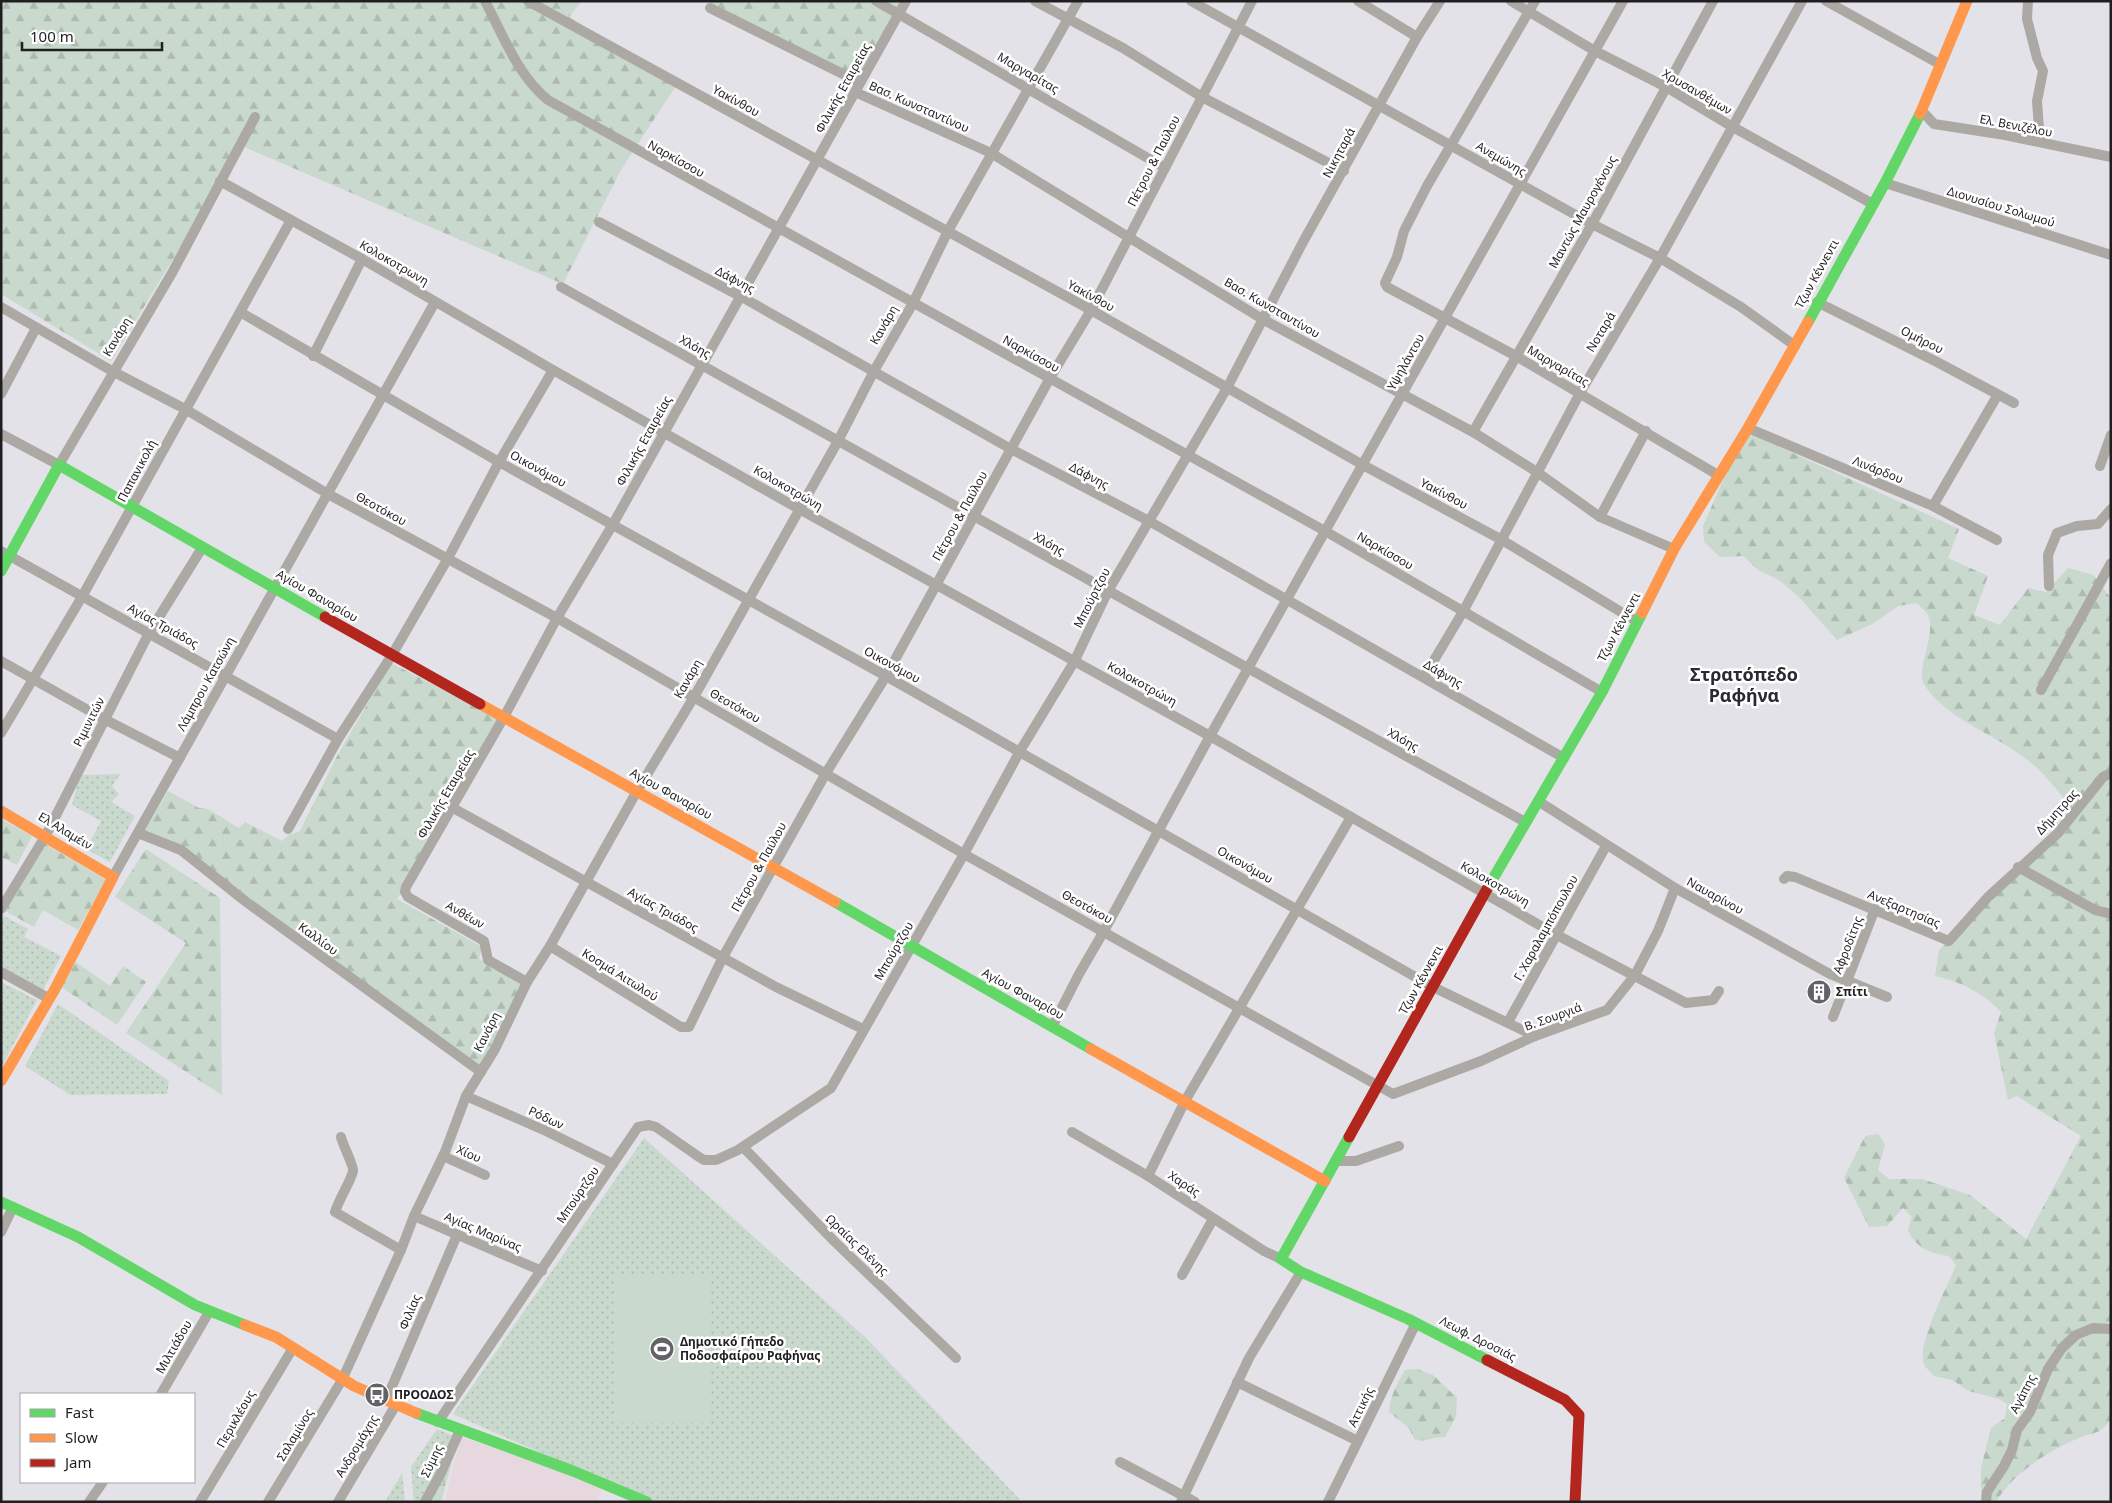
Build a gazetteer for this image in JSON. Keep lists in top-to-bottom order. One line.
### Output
{"streets":{"street":["Μαργαρίτας","Φιλικής Εταιρείας","Χρυσανθέμων","Υακίνθου","Βασ. Κωνσταντίνου","Ελ. Βενιζέλου","Νικηταρά","Ναρκίσσου","Ανεμώνης","Πέτρου & Παύλου","Διονυσίου Σολωμού","Μαντώς Μαυρογένους","Κολοκοτρωνη","Τζων Κέννεντι","Δάφνης","Κανάρη","Νοταρά","Ομήρου","Χλόης","Υψηλάντου","Οικονόμου","Λινάρδου","Παπανικολή","Κολοκοτρώνη","Θεοτόκου","Αγίου Φαναρίου","Μπούρτζου","Αγίας Τριάδος","Λάμπρου Κατσώνη","Ριμινιτών","Δήμητρας","Ελ Αλαμέιν","Ναυαρίνου","Ανεξαρτησίας","Ανθέων","Γ. Χαραλαμπόπουλου","Καλλίου","Αφροδίτης","Κοσμά Αιτωλού","Β. Σουργιά","Ρόδων","Χίου","Χαράς","Αγίας Μαρίνας","Ωραίας Ελένης","Φιλίας","Λεωφ. Δροσιάς","Μιλτιάδου","Αγάπης","Αττικής","Περικλέους","Σαλαμίνος","Ανδρομάχης","Σύμης"]},"crossings":[["Μαργαρίτας","Φιλικής Εταιρείας"],["Μαργαρίτας","Ανεμώνης"],["Μαργαρίτας","Πέτρου & Παύλου"],["Μαργαρίτας","Μαντώς Μαυρογένους"],["Μαργαρίτας","Τζων Κέννεντι"],["Μαργαρίτας","Κανάρη"],["Μαργαρίτας","Νοταρά"],["Μαργαρίτας","Υψηλάντου"],["Φιλικής Εταιρείας","Υακίνθου"],["Φιλικής Εταιρείας","Βασ. Κωνσταντίνου"],["Φιλικής Εταιρείας","Ναρκίσσου"],["Φιλικής Εταιρείας","Δάφνης"],["Φιλικής Εταιρείας","Χλόης"],["Φιλικής Εταιρείας","Οικονόμου"],["Φιλικής Εταιρείας","Κολοκοτρώνη"],["Φιλικής Εταιρείας","Θεοτόκου"],["Φιλικής Εταιρείας","Αγίου Φαναρίου"],["Φιλικής Εταιρείας","Αγίας Τριάδος"],["Φιλικής Εταιρείας","Ανθέων"],["Χρυσανθέμων","Μαντώς Μαυρογένους"],["Χρυσανθέμων","Τζων Κέννεντι"],["Χρυσανθέμων","Νοταρά"],["Χρυσανθέμων","Υψηλάντου"],["Υακίνθου","Πέτρου & Παύλου"],["Υακίνθου","Τζων Κέννεντι"],["Υακίνθου","Κανάρη"],["Υακίνθου","Νοταρά"],["Υακίνθου","Υψηλάντου"],["Υακίνθου","Μπούρτζου"],["Βασ. Κωνσταντίνου","Νικηταρά"],["Βασ. Κωνσταντίνου","Πέτρου & Παύλου"],["Βασ. Κωνσταντίνου","Μαντώς Μαυρογένους"],["Βασ. Κωνσταντίνου","Τζων Κέννεντι"],["Βασ. Κωνσταντίνου","Κανάρη"],["Βασ. Κωνσταντίνου","Νοταρά"],["Βασ. Κωνσταντίνου","Υψηλάντου"],["Βασ. Κωνσταντίνου","Μπούρτζου"],["Ελ. Βενιζέλου","Τζων Κέννεντι"],["Νικηταρά","Ανεμώνης"],["Νικηταρά","Μπούρτζου"],["Ναρκίσσου","Πέτρου & Παύλου"],["Ναρκίσσου","Τζων Κέννεντι"],["Ναρκίσσου","Κανάρη"],["Ναρκίσσου","Νοταρά"],["Ναρκίσσου","Υψηλάντου"],["Ναρκίσσου","Μπούρτζου"],["Ανεμώνης","Πέτρου & Παύλου"],["Ανεμώνης","Μαντώς Μαυρογένους"],["Ανεμώνης","Τζων Κέννεντι"],["Ανεμώνης","Νοταρά"],["Ανεμώνης","Υψηλάντου"],["Πέτρου & Παύλου","Δάφνης"],["Πέτρου & Παύλου","Χλόης"],["Πέτρου & Παύλου","Οικονόμου"],["Πέτρου & Παύλου","Κολοκοτρώνη"],["Πέτρου & Παύλου","Θεοτόκου"],["Πέτρου & Παύλου","Αγίου Φαναρίου"],["Πέτρου & Παύλου","Αγίας Τριάδος"],["Πέτρου & Παύλου","Κοσμά Αιτωλού"],["Διονυσίου Σολωμού","Τζων Κέννεντι"],["Κολοκοτρωνη","Κανάρη"],["Κολοκοτρωνη","Παπανικολή"],["Κολοκοτρωνη","Κολοκοτρώνη"],["Κολοκοτρωνη","Λάμπρου Κατσώνη"],["Τζων Κέννεντι","Δάφνης"],["Τζων Κέννεντι","Ομήρου"],["Τζων Κέννεντι","Χλόης"],["Τζων Κέννεντι","Οικονόμου"],["Τζων Κέννεντι","Λινάρδου"],["Τζων Κέννεντι","Κολοκοτρώνη"],["Τζων Κέννεντι","Θεοτόκου"],["Τζων Κέννεντι","Αγίου Φαναρίου"],["Τζων Κέννεντι","Ναυαρίνου"],["Τζων Κέννεντι","Β. Σουργιά"],["Τζων Κέννεντι","Χαράς"],["Τζων Κέννεντι","Λεωφ. Δροσιάς"],["Δάφνης","Κανάρη"],["Δάφνης","Νοταρά"],["Δάφνης","Υψηλάντου"],["Δάφνης","Μπούρτζου"],["Κανάρη","Χλόης"],["Κανάρη","Οικονόμου"],["Κανάρη","Κολοκοτρώνη"],["Κανάρη","Θεοτόκου"],["Κανάρη","Αγίου Φαναρίου"],["Κανάρη","Αγίας Τριάδος"],["Κανάρη","Ανθέων"],["Κανάρη","Καλλίου"],["Κανάρη","Κοσμά Αιτωλού"],["Κανάρη","Ρόδων"],["Κανάρη","Χίου"],["Κανάρη","Αγίας Μαρίνας"],["Κανάρη","Σαλαμίνος"],["Χλόης","Υψηλάντου"],["Χλόης","Μπούρτζου"],["Υψηλάντου","Οικονόμου"],["Υψηλάντου","Κολοκοτρώνη"],["Υψηλάντου","Θεοτόκου"],["Υψηλάντου","Αγίου Φαναρίου"],["Οικονόμου","Παπανικολή"],["Οικονόμου","Μπούρτζου"],["Οικονόμου","Λάμπρου Κατσώνη"],["Οικονόμου","Γ. Χαραλαμπόπουλου"],["Οικονόμου","Β. Σουργιά"],["Παπανικολή","Θεοτόκου"],["Παπανικολή","Αγίου Φαναρίου"],["Παπανικολή","Αγίας Τριάδος"],["Κολοκοτρώνη","Μπούρτζου"],["Κολοκοτρώνη","Γ. Χαραλαμπόπουλου"],["Κολοκοτρώνη","Β. Σουργιά"],["Θεοτόκου","Μπούρτζου"],["Θεοτόκου","Λάμπρου Κατσώνη"],["Θεοτόκου","Β. Σουργιά"],["Αγίου Φαναρίου","Μπούρτζου"],["Αγίου Φαναρίου","Λάμπρου Κατσώνη"],["Αγίου Φαναρίου","Ριμινιτών"],["Μπούρτζου","Αγίας Τριάδος"],["Μπούρτζου","Ρόδων"],["Μπούρτζου","Αγίας Μαρίνας"],["Μπούρτζου","Ωραίας Ελένης"],["Αγίας Τριάδος","Λάμπρου Κατσώνη"],["Αγίας Τριάδος","Ριμινιτών"],["Λάμπρου Κατσώνη","Ελ Αλαμέιν"],["Λάμπρου Κατσώνη","Καλλίου"],["Ριμινιτών","Ελ Αλαμέιν"],["Δήμητρας","Ανεξαρτησίας"],["Ναυαρίνου","Γ. Χαραλαμπόπουλου"],["Ναυαρίνου","Αφροδίτης"],["Ναυαρίνου","Β. Σουργιά"],["Ανεξαρτησίας","Αφροδίτης"],["Χαράς","Λεωφ. Δροσιάς"],["Αγίας Μαρίνας","Φιλίας"],["Φιλίας","Ανδρομάχης"],["Λεωφ. Δροσιάς","Αττικής"]],"districts":["Στρατόπεδο Ραφήνα"],"places":{"building":["Σπίτι"],"sports":["Δημοτικό Γήπεδο Ποδοσφαίρου Ραφήνας"],"bus stop":["ΠΡΟΟΔΟΣ"]},"legend":["Fast","Slow","Jam"],"scale_bar":"100 m"}
